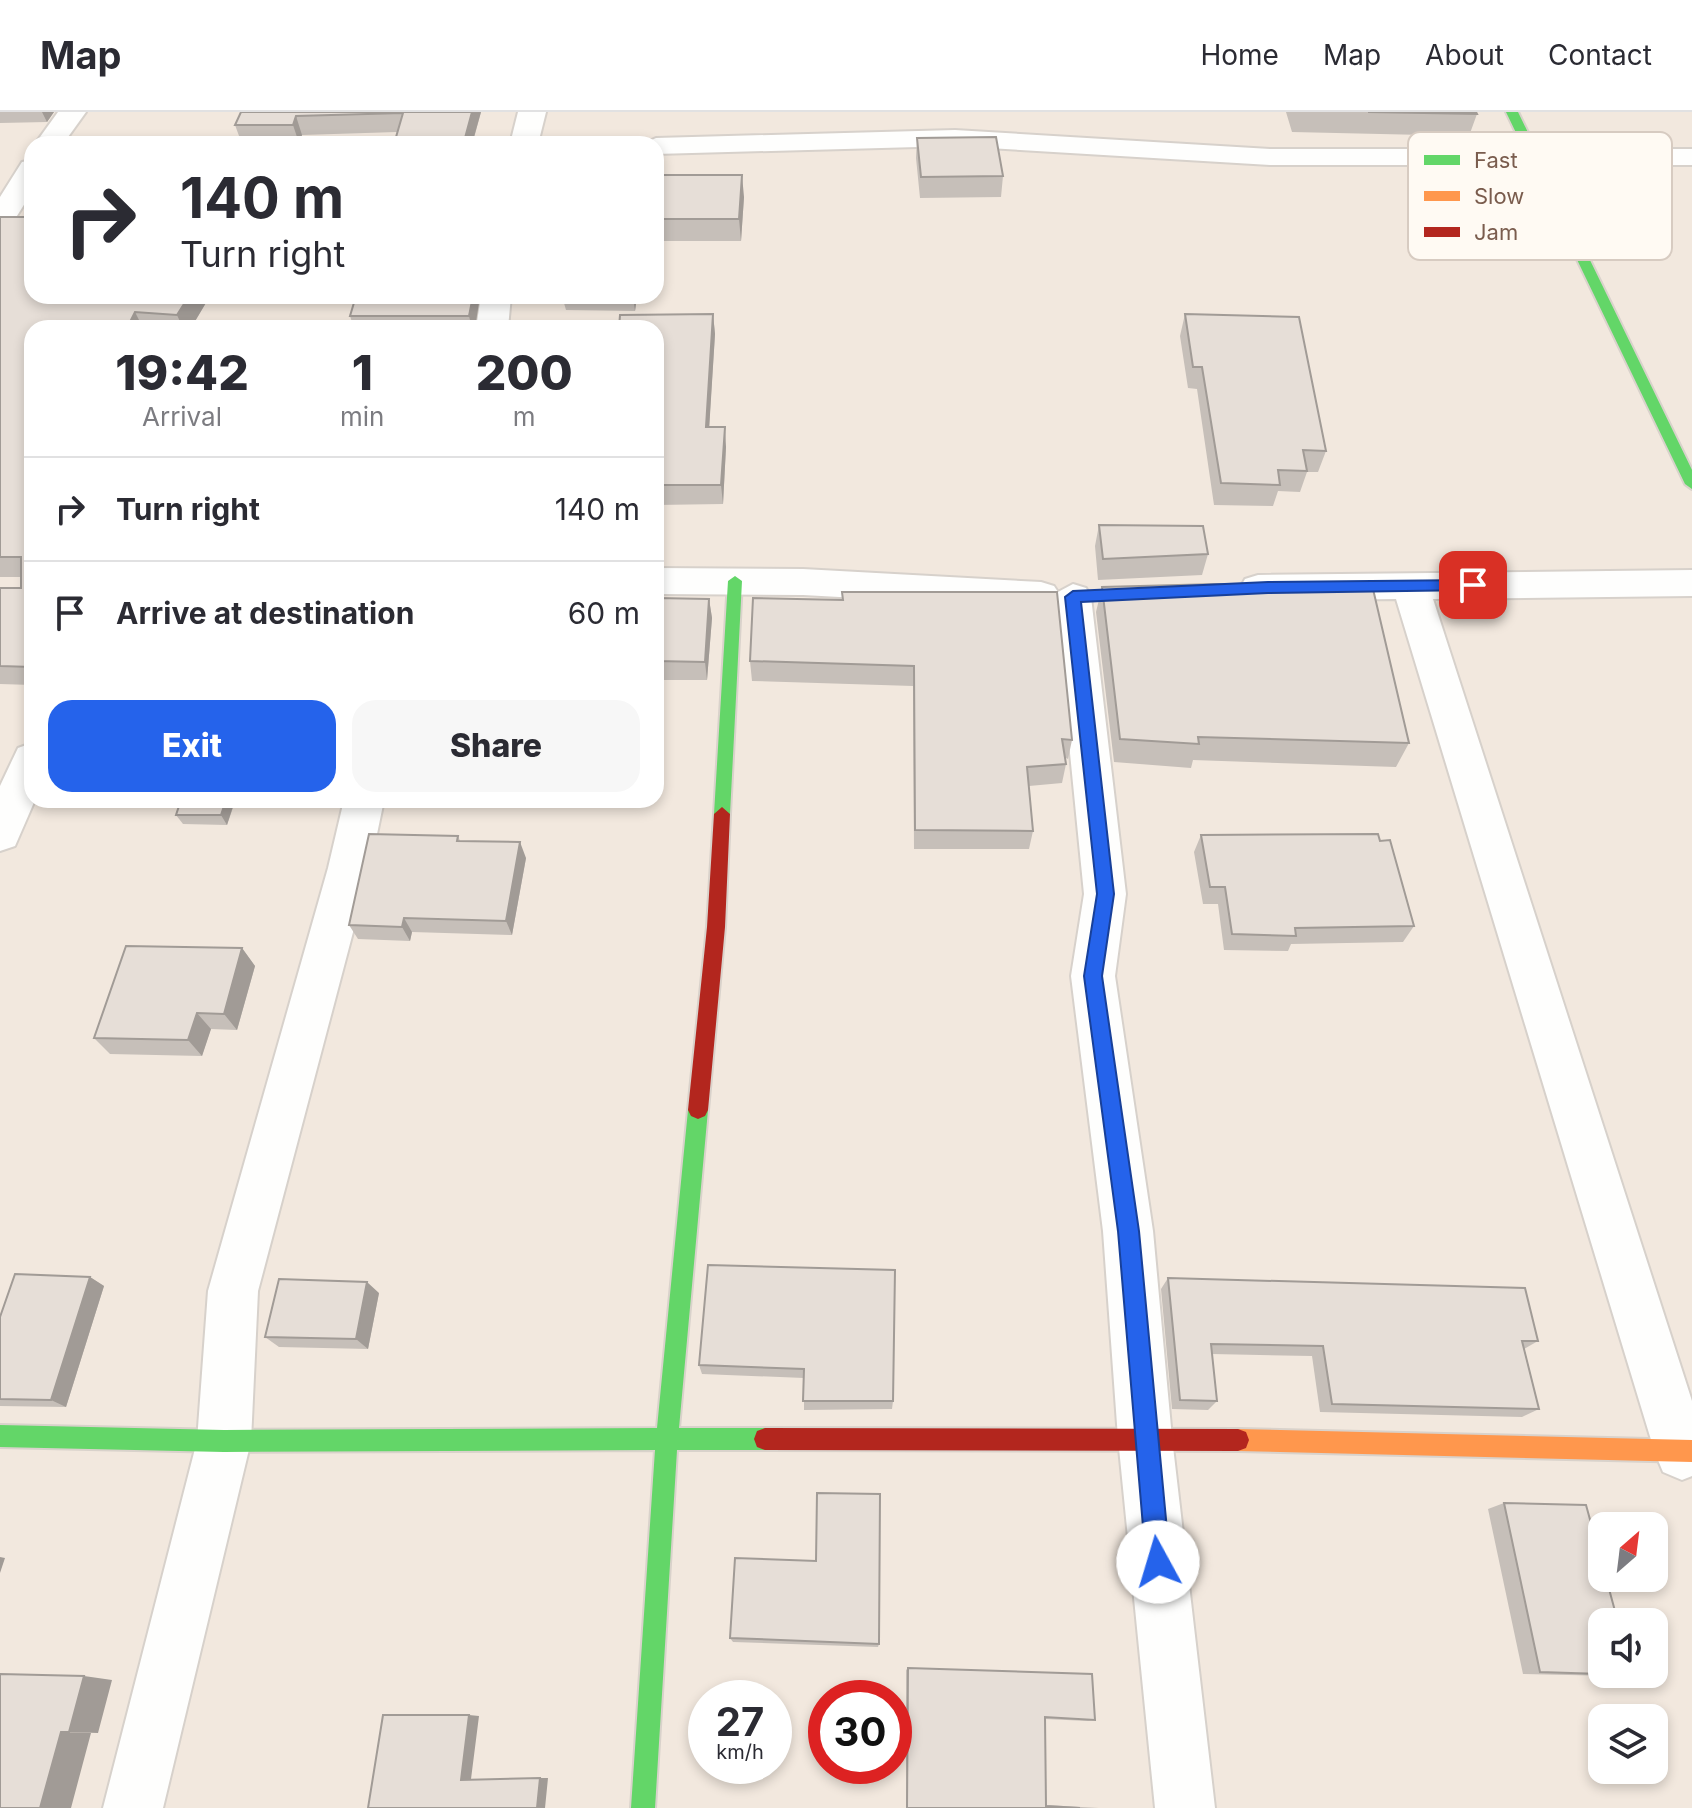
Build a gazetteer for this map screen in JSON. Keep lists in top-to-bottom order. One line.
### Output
{"legend":["Fast","Slow","Jam"],"north":"top right","page":{"header":"Map","nav":["Home","Map","About","Contact"],"turn":["140 m","Turn right"],"eta":["19:42","Arrival","1","min","200","m"],"list":[{"name":"Turn right","value":"140 m"},{"name":"Arrive at destination","value":"60 m"}],"buttons":["Exit","Share"],"speed":"27 km/h","limit":"30"}}
